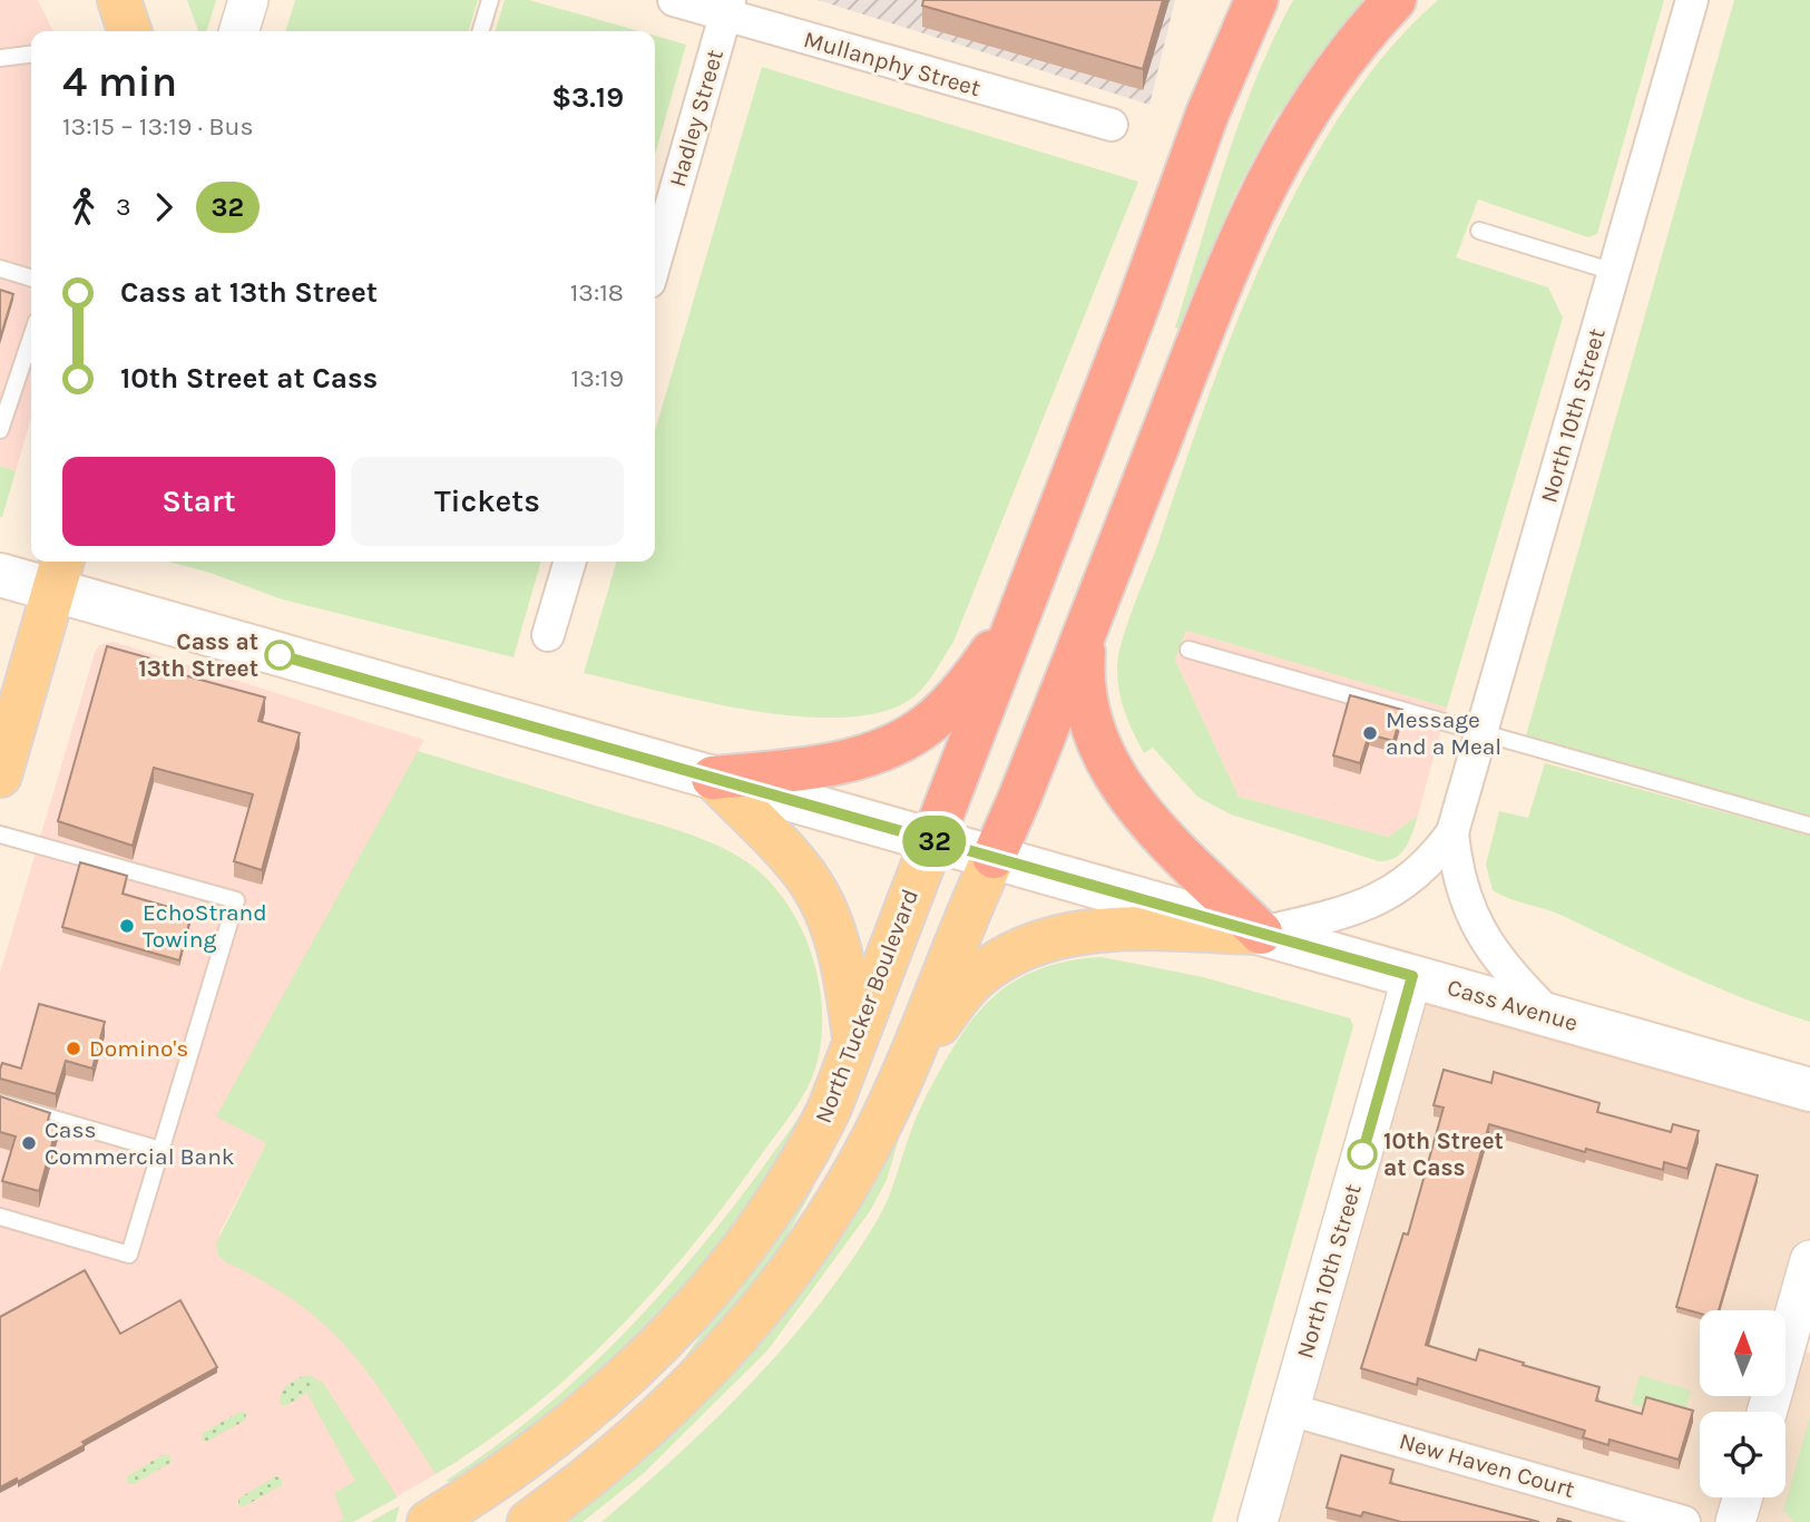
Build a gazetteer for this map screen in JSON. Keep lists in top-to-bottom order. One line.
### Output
{"streets":{"main road":["Cass Avenue","North Tucker Boulevard"],"street":["Mullanphy Street","Hadley Street","North 10th Street","New Haven Court"]},"crossings":[["Mullanphy Street","Hadley Street"],["North 10th Street","Cass Avenue"],["North 10th Street","New Haven Court"],["Cass Avenue","North Tucker Boulevard"]],"places":["Cass at 13th Street","Message and a Meal","EchoStrand Towing","Domino's","Cass Commercial Bank","10th Street at Cass"],"lines":["bus line 32"],"north":"top","page":{"on_map":"32","heading":["4 min","13:15 – 13:19 · Bus","$3.19"],"legs":["3","32"],"list":[{"name":"Cass at 13th Street","value":"13:18"},{"name":"10th Street at Cass","value":"13:19"}],"buttons":["Start","Tickets"]}}
